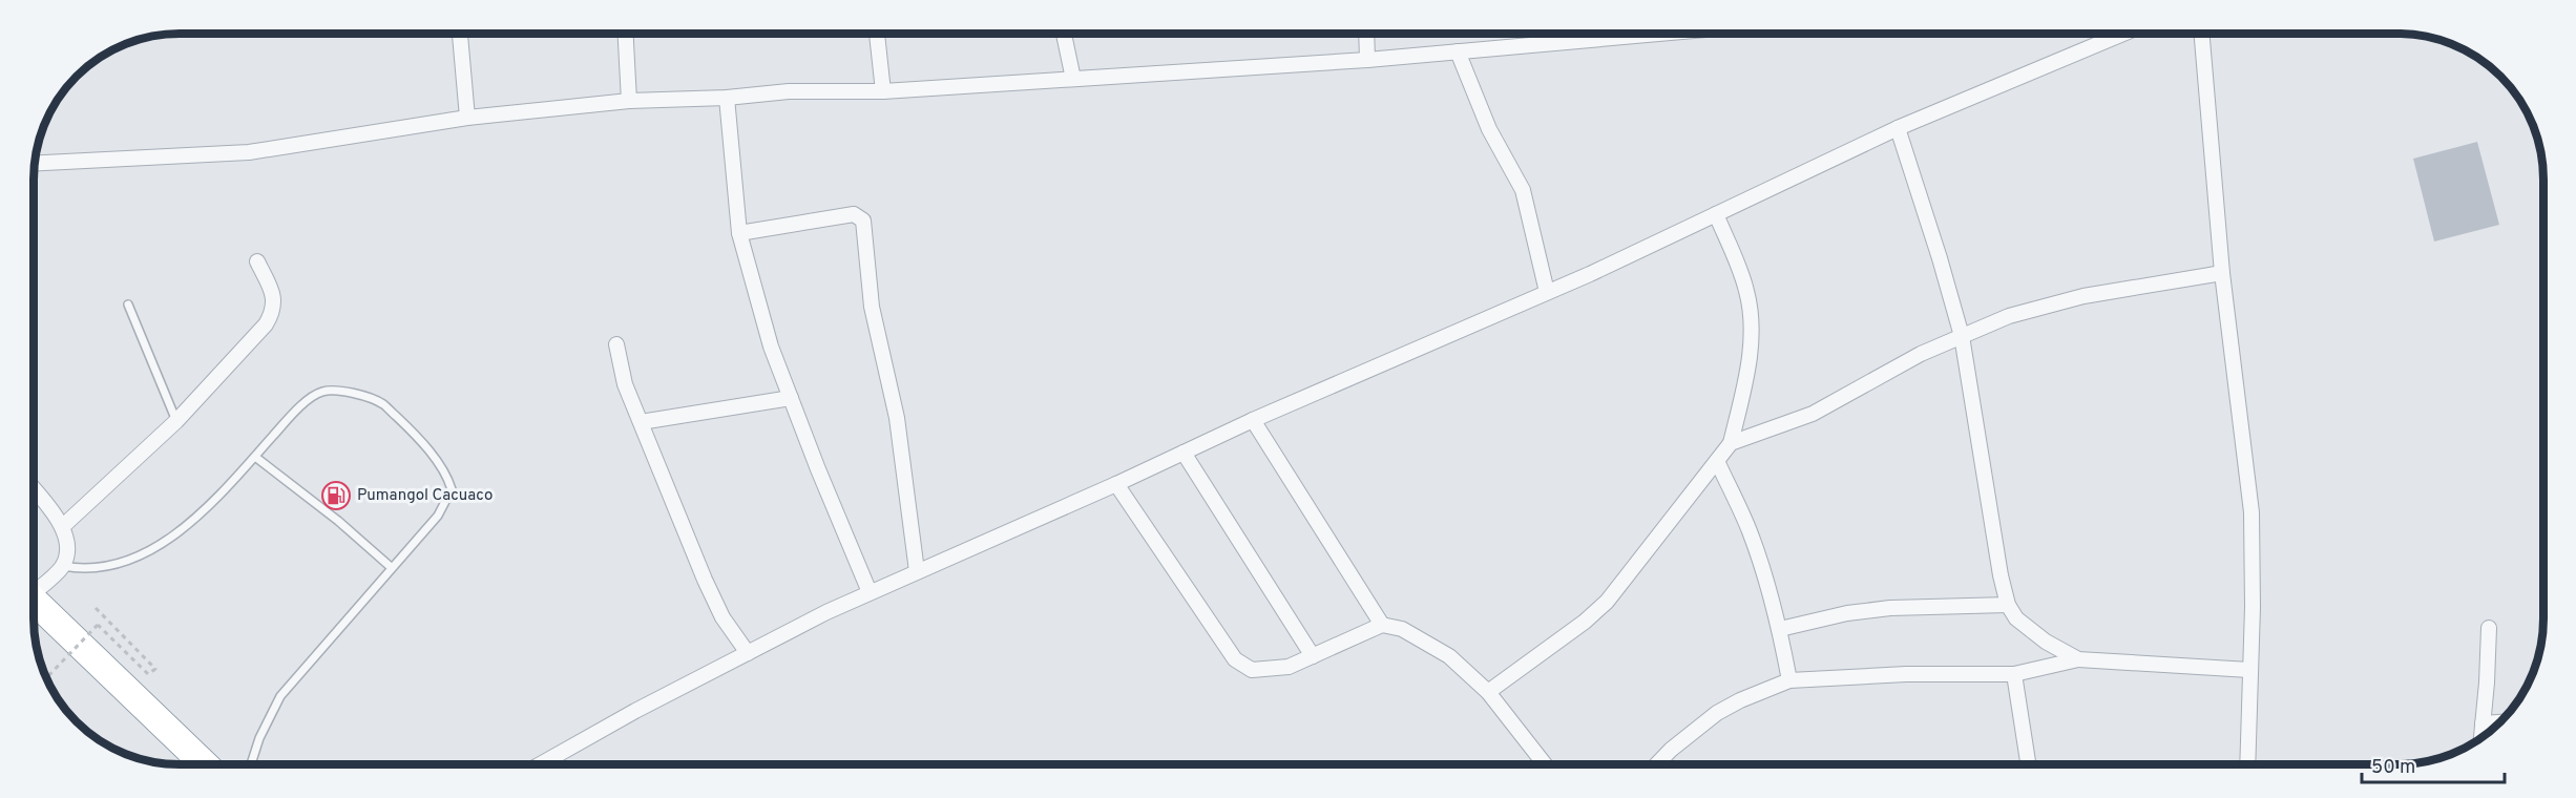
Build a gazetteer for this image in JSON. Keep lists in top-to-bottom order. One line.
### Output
{"places":{"fuel station":["Pumangol Cacuaco"]},"scale_bar":"50 m"}
